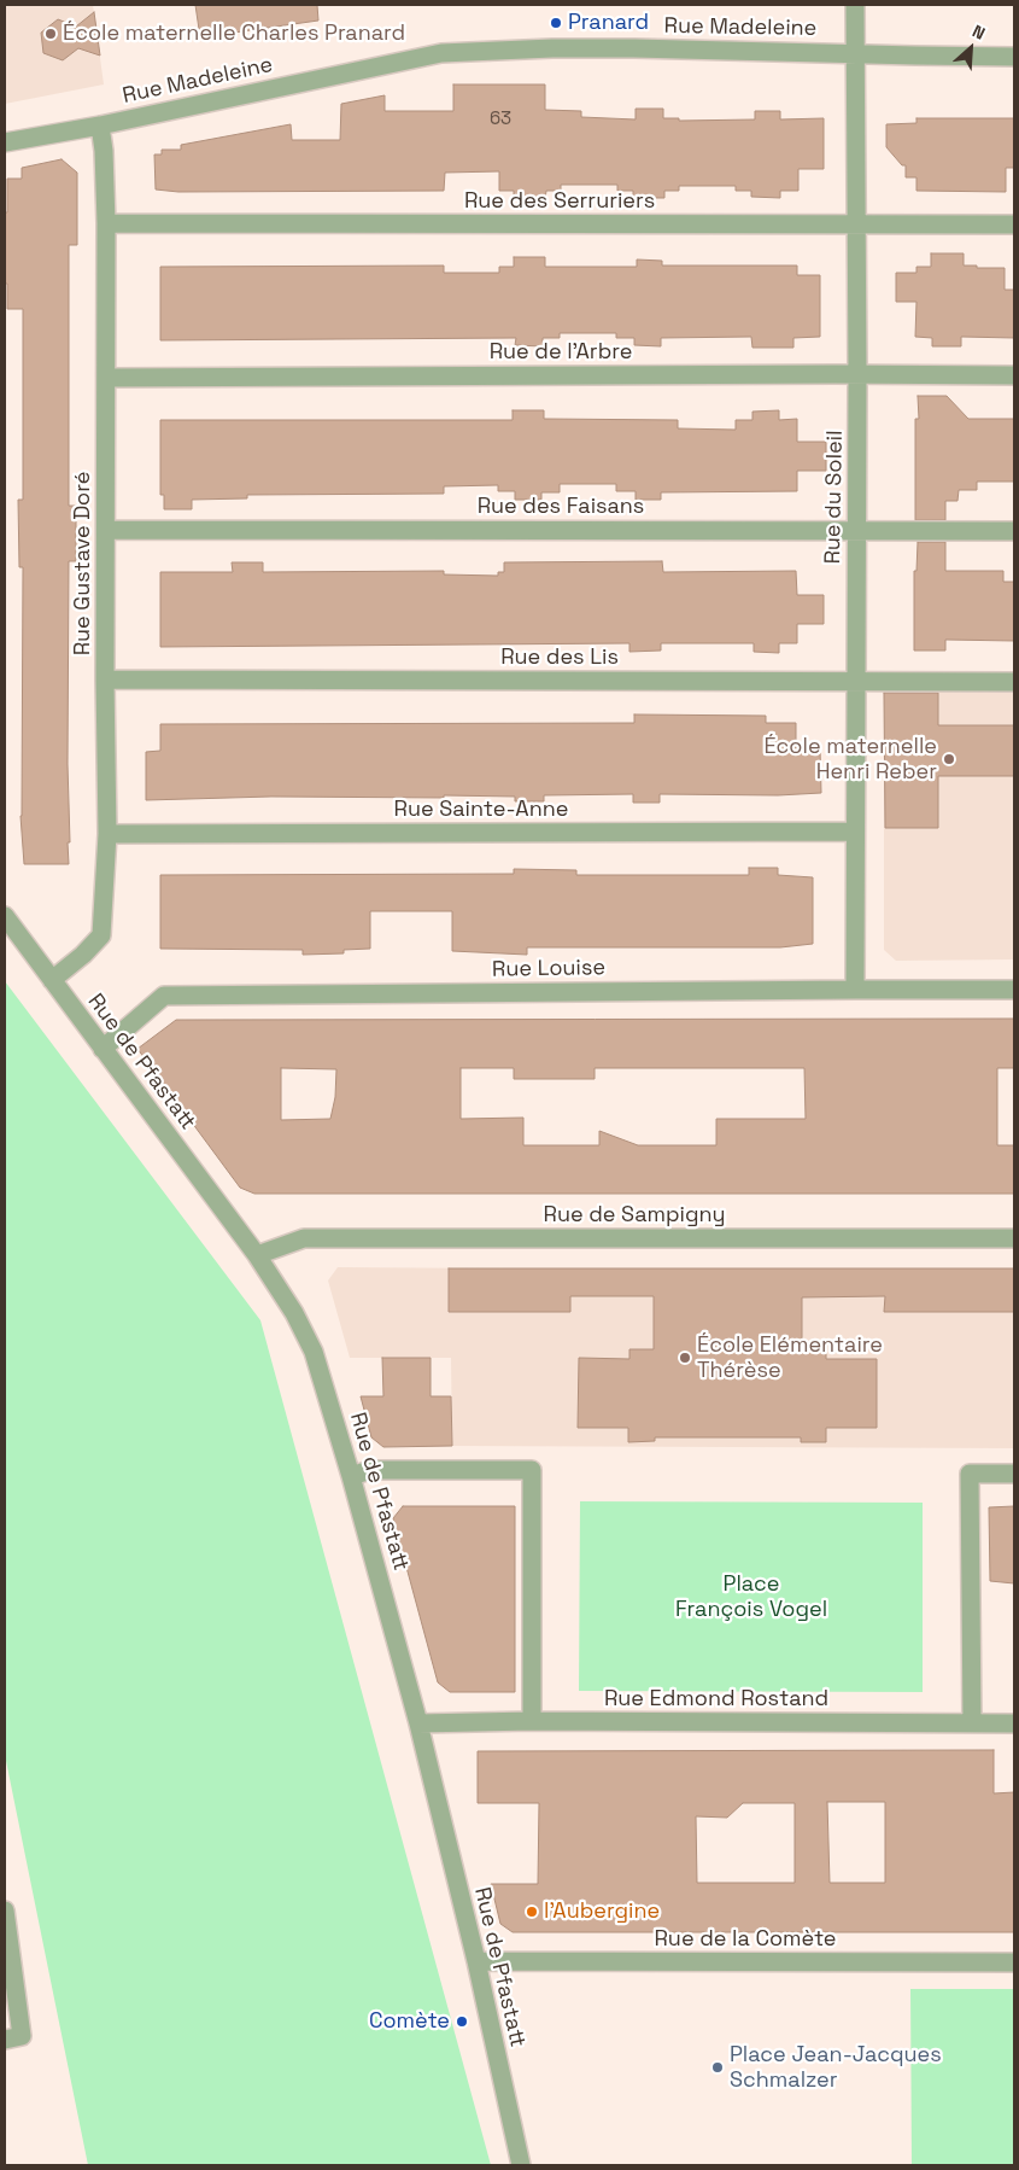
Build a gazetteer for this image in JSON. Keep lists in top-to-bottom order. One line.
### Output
{"streets":{"street":["Rue Madeleine","Rue des Serruriers","Rue de l'Arbre","Rue du Soleil","Rue des Faisans","Rue Gustave Doré","Rue des Lis","Rue Sainte-Anne","Rue Louise","Rue de Pfastatt","Rue de Sampigny","Rue Edmond Rostand","Rue de la Comète"]},"crossings":[["Rue Madeleine","Rue du Soleil"],["Rue Madeleine","Rue Gustave Doré"],["Rue des Serruriers","Rue du Soleil"],["Rue des Serruriers","Rue Gustave Doré"],["Rue de l'Arbre","Rue du Soleil"],["Rue de l'Arbre","Rue Gustave Doré"],["Rue du Soleil","Rue des Faisans"],["Rue du Soleil","Rue des Lis"],["Rue du Soleil","Rue Sainte-Anne"],["Rue du Soleil","Rue Louise"],["Rue des Faisans","Rue Gustave Doré"],["Rue Gustave Doré","Rue des Lis"],["Rue Gustave Doré","Rue Sainte-Anne"],["Rue Gustave Doré","Rue de Pfastatt"],["Rue Louise","Rue de Pfastatt"],["Rue de Pfastatt","Rue de Sampigny"],["Rue de Pfastatt","Rue Edmond Rostand"],["Rue de Pfastatt","Rue de la Comète"]],"parks":["Place François Vogel"],"places":["Pranard","École maternelle Charles Pranard","École maternelle Henri Reber","École Elémentaire Thérèse","l’Aubergine","Comète","Place Jean-Jacques Schmalzer"],"house_numbers":["63"],"north":"top right"}
